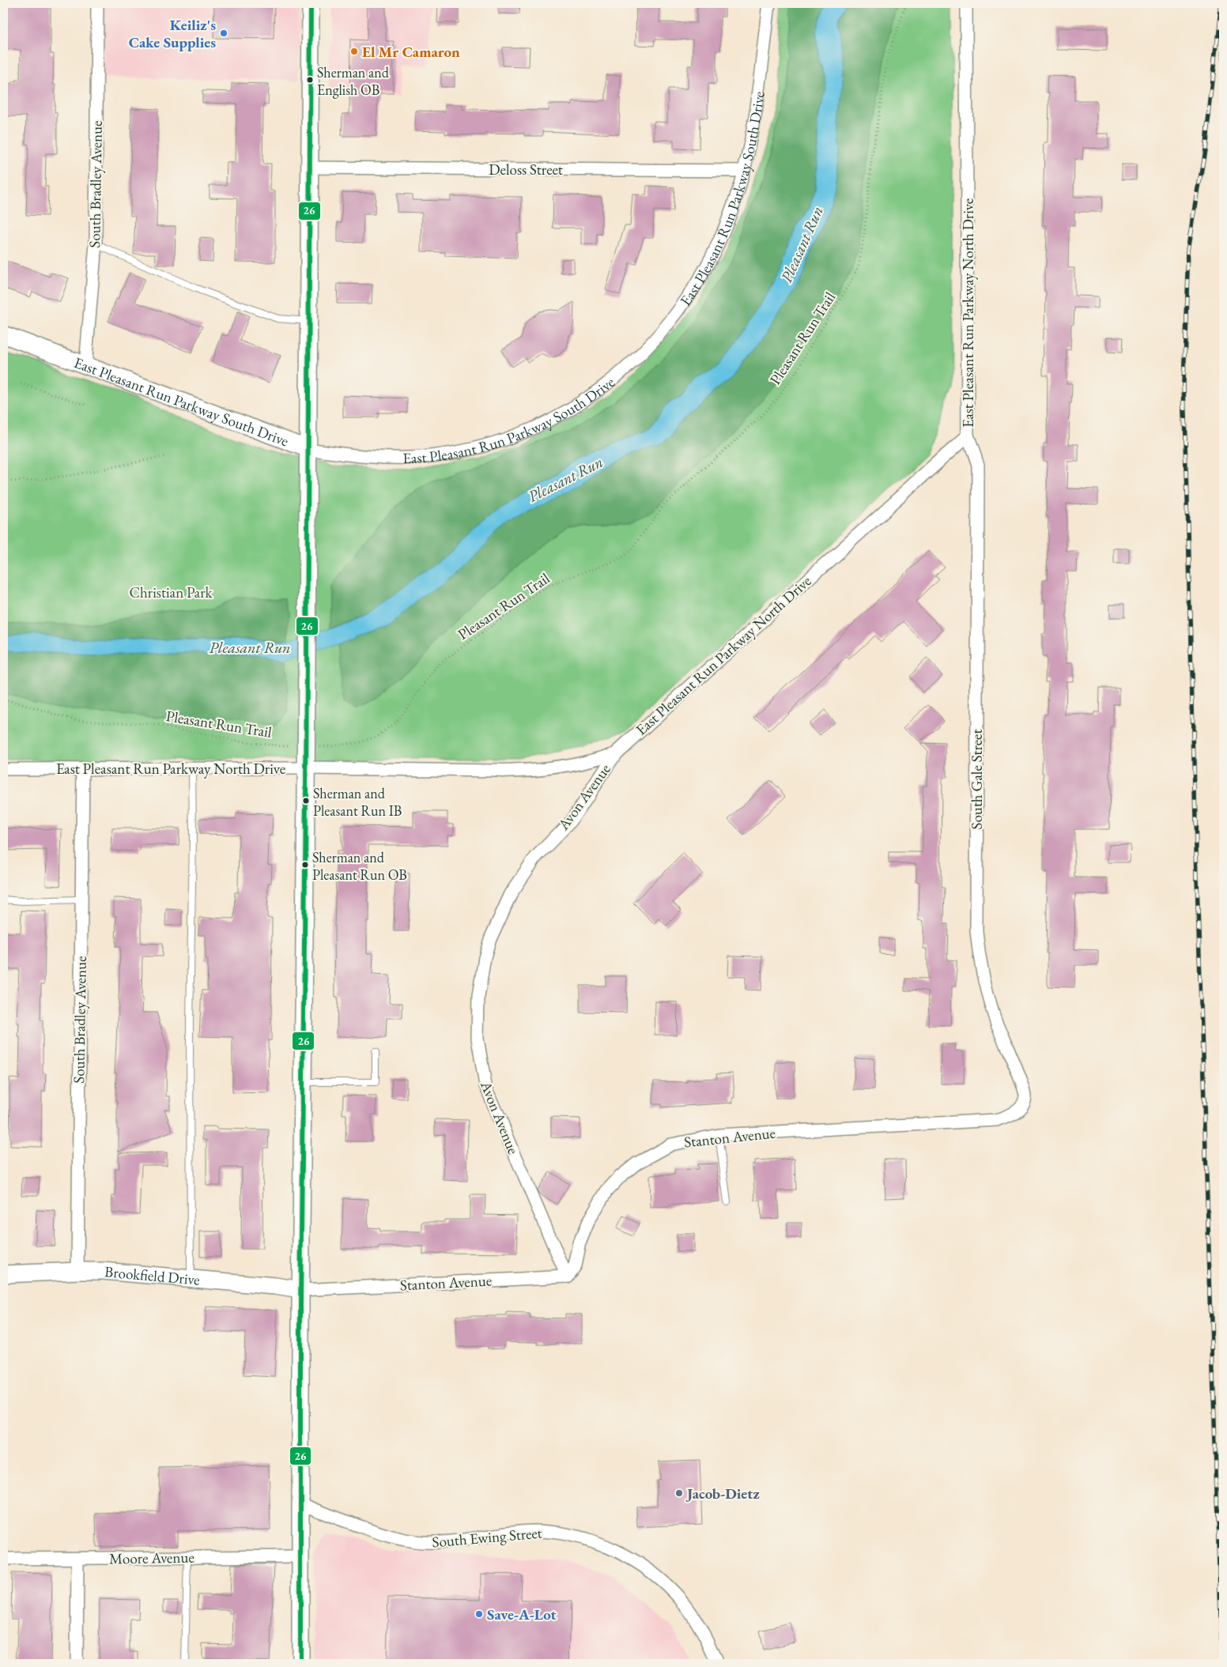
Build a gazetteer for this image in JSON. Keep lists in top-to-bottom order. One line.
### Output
{"streets":{"main road":["East Pleasant Run Parkway South Drive","Brookfield Drive"],"street":["Deloss Street","South Bradley Avenue","East Pleasant Run Parkway North Drive","South Gale Street","Avon Avenue","Stanton Avenue","South Ewing Street","Moore Avenue"],"path":["Pleasant Run Trail"]},"crossings":[["Deloss Street","East Pleasant Run Parkway South Drive"],["South Bradley Avenue","East Pleasant Run Parkway South Drive"],["South Bradley Avenue","East Pleasant Run Parkway North Drive"],["South Bradley Avenue","Brookfield Drive"],["East Pleasant Run Parkway North Drive","South Gale Street"],["East Pleasant Run Parkway North Drive","Avon Avenue"],["South Gale Street","Stanton Avenue"],["Avon Avenue","Stanton Avenue"],["Stanton Avenue","Brookfield Drive"]],"water":["Pleasant Run"],"parks":["Christian Park"],"places":["Keiliz's Cake Supplies","El Mr Camaron","Sherman and English OB","Sherman and Pleasant Run IB","Sherman and Pleasant Run OB","Jacob-Dietz","Save-A-Lot"],"lines":["transit line 26"]}
